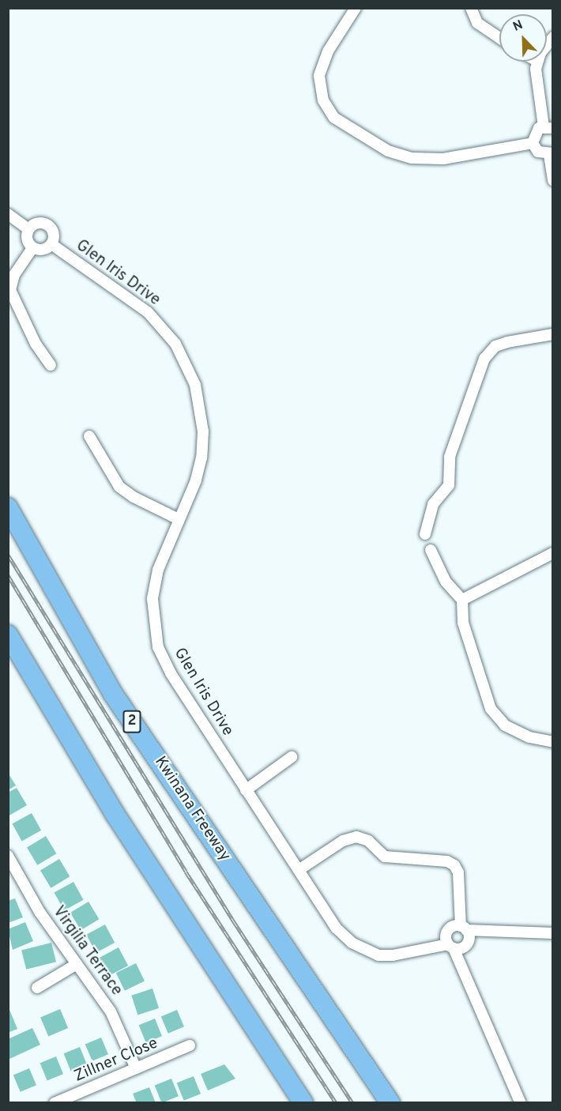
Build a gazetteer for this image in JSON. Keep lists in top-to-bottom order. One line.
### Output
{"streets":{"highway":["2","Kwinana Freeway"],"street":["Glen Iris Drive","Virgilia Terrace","Zillner Close"]},"crossings":[["Virgilia Terrace","Zillner Close"]],"north":"top left"}
